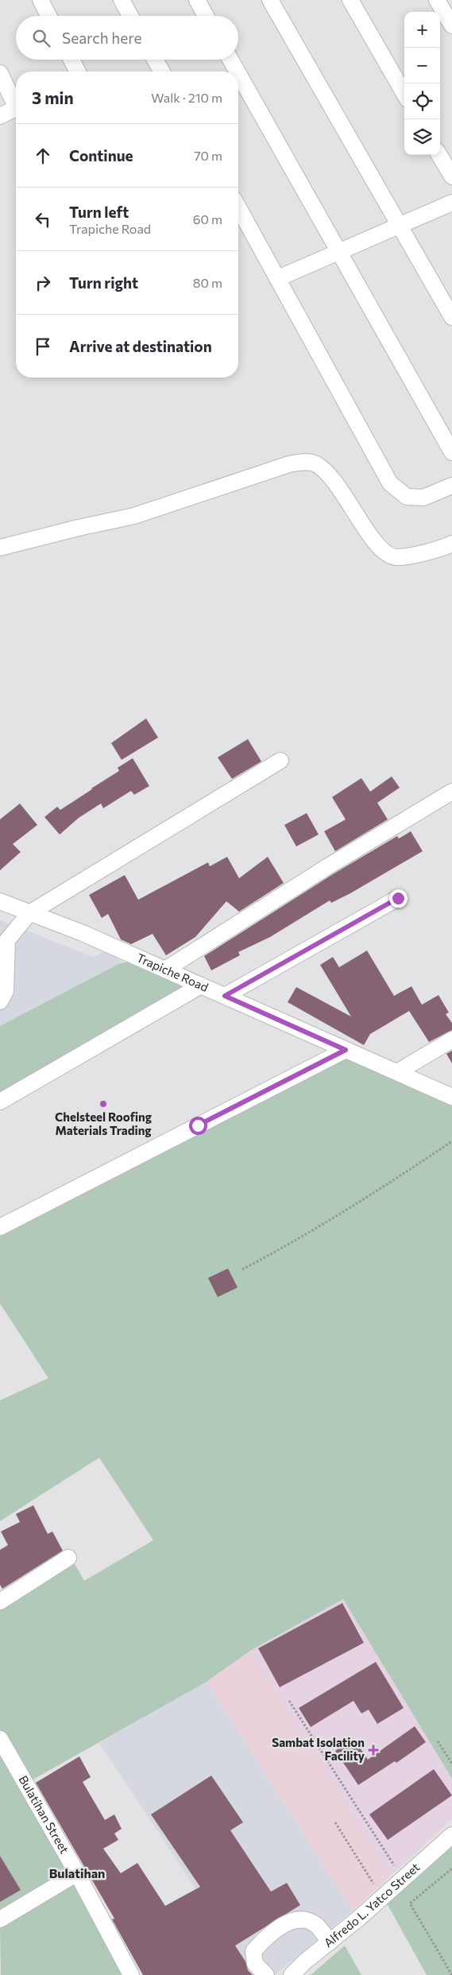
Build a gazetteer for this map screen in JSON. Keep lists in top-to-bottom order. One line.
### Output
{"streets":{"street":["Trapiche Road","Bulatihan Street","Alfredo L. Yatco Street"]},"districts":["Bulatihan"],"places":{"other":["Chelsteel Roofing Materials Trading"],"health":["Sambat Isolation Facility"]},"page":{"map_buttons":["+","−"],"search":"Search here","heading":["3 min","Walk · 210 m"],"list":[["Continue","70 m"],["Turn left","Trapiche Road","60 m"],["Turn right","80 m"],"Arrive at destination"]}}
